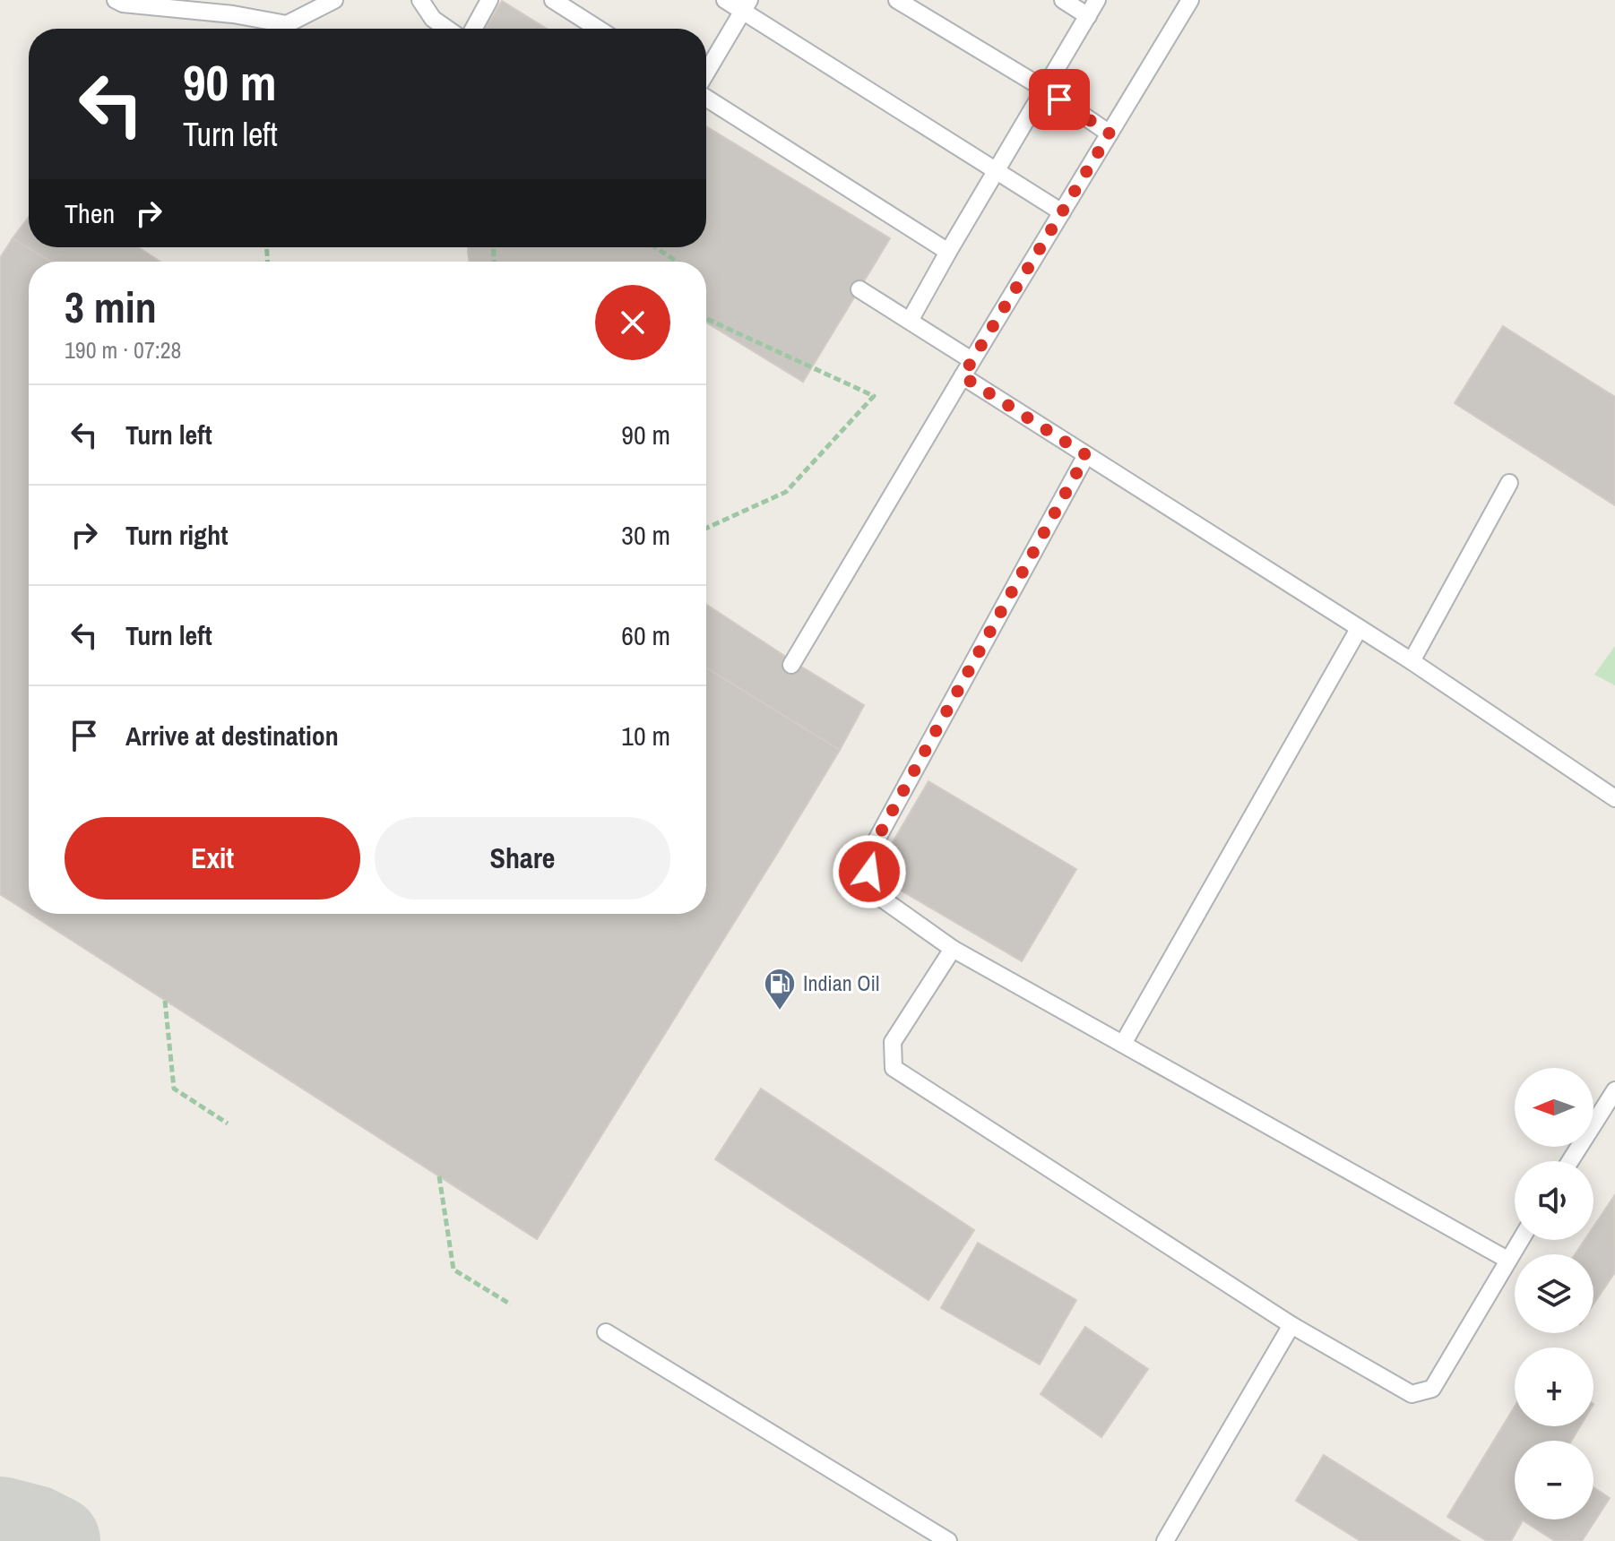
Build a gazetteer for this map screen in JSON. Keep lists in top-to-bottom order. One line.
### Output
{"places":{"fuel station":["Indian Oil"]},"north":"left","page":{"turn":["90 m","Turn left"],"then":"Then","heading":["3 min","190 m · 07:28"],"list":[{"name":"Turn left","value":"90 m"},{"name":"Turn right","value":"30 m"},{"name":"Turn left","value":"60 m"},{"name":"Arrive at destination","value":"10 m"}],"buttons":["Exit","Share"],"map_buttons":["+","−"]}}
